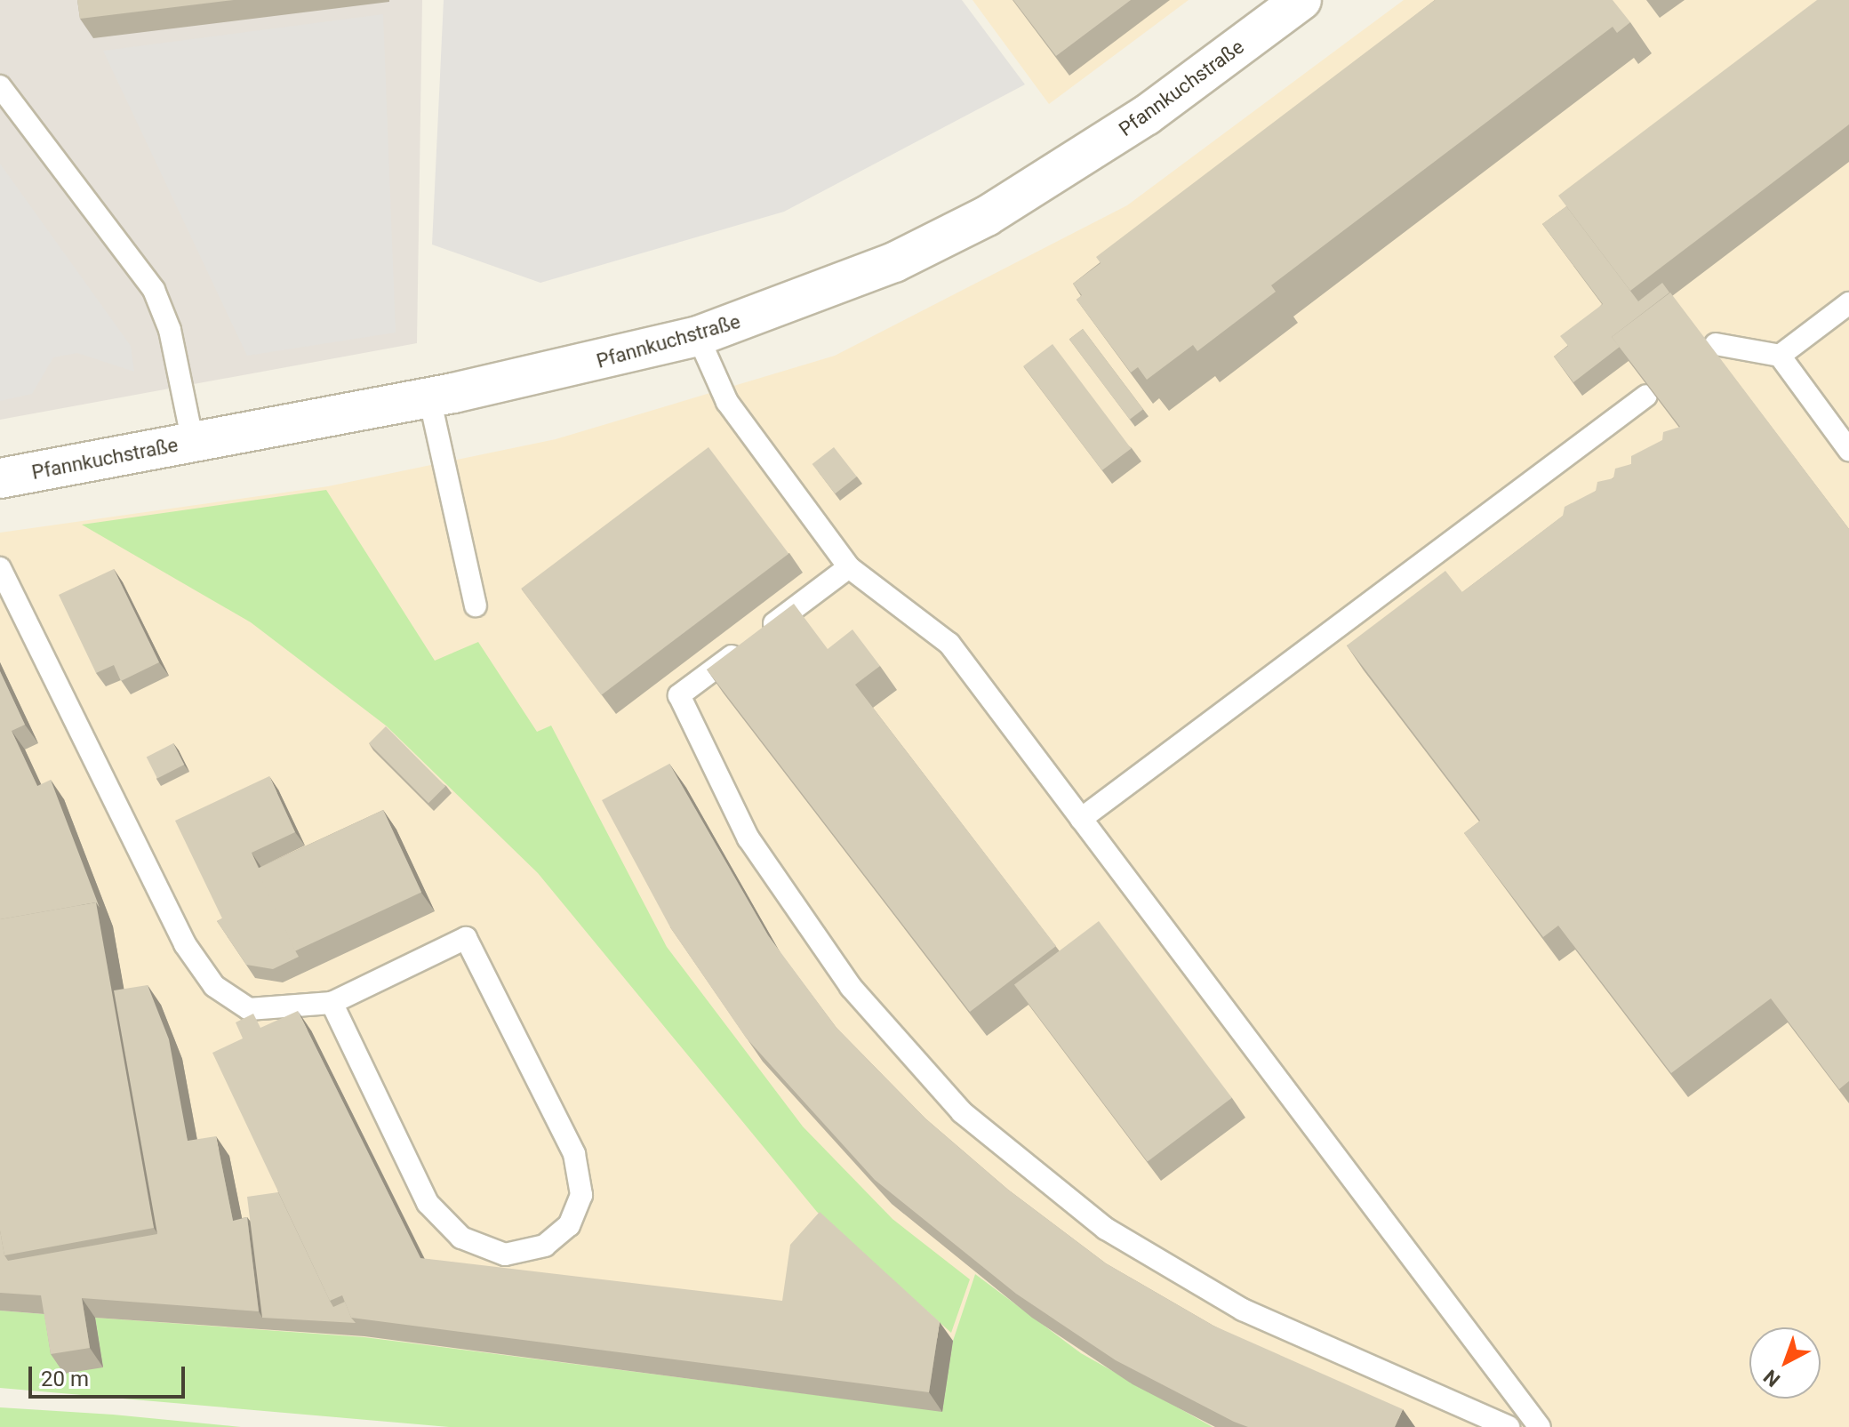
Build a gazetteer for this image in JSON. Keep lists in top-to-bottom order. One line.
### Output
{"streets":{"street":["Pfannkuchstraße"]},"scale_bar":"20 m","north":"bottom left"}
